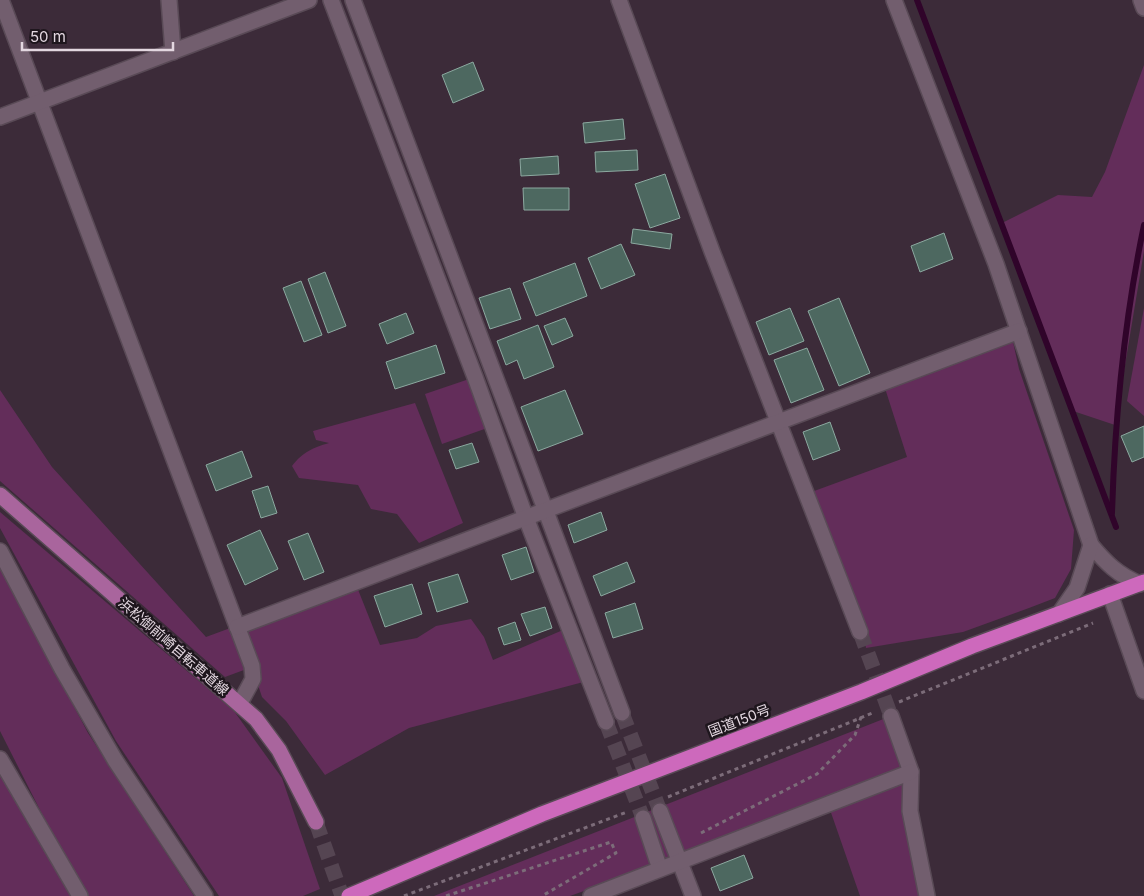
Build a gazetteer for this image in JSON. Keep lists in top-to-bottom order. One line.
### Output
{"streets":{"highway":["国道150号"],"main road":["浜松御前崎自転車道線"]},"scale_bar":"50 m"}
